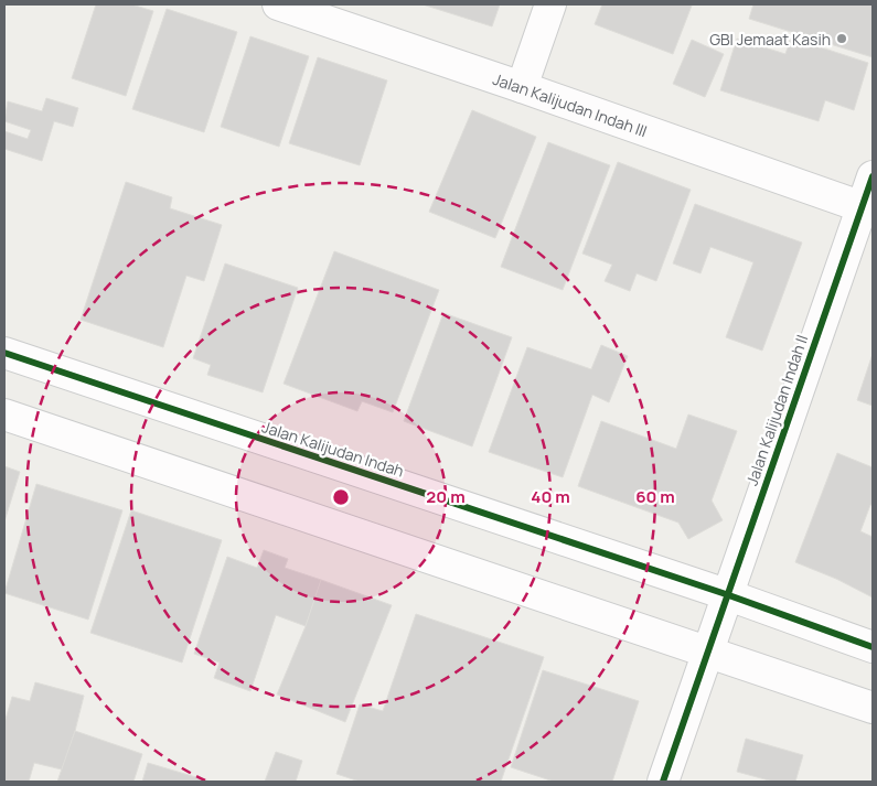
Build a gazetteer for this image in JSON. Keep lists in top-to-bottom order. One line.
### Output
{"streets":{"street":["Jalan Kalijudan Indah III","Jalan Kalijudan Indah II","Jalan Kalijudan Indah"]},"crossings":[["Jalan Kalijudan Indah III","Jalan Kalijudan Indah II"],["Jalan Kalijudan Indah II","Jalan Kalijudan Indah"]],"places":["GBI Jemaat Kasih"],"rings":["20 m","40 m","60 m"]}
